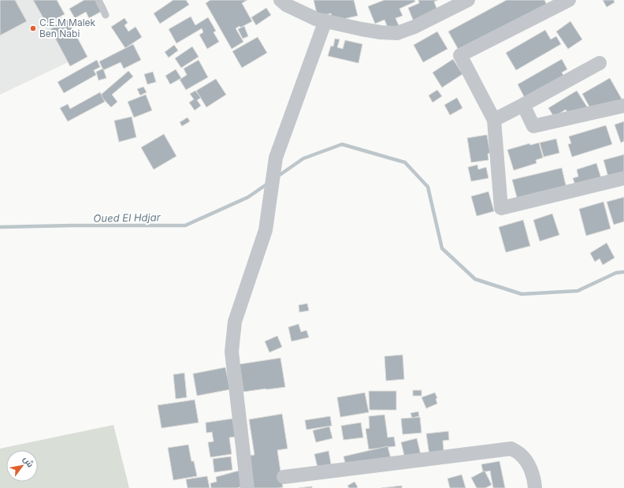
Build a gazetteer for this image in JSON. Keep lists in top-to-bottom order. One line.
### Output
{"water":["Oued El Hdjar"],"places":["C.E.M Malek Ben Nabi"],"north":"top right"}
